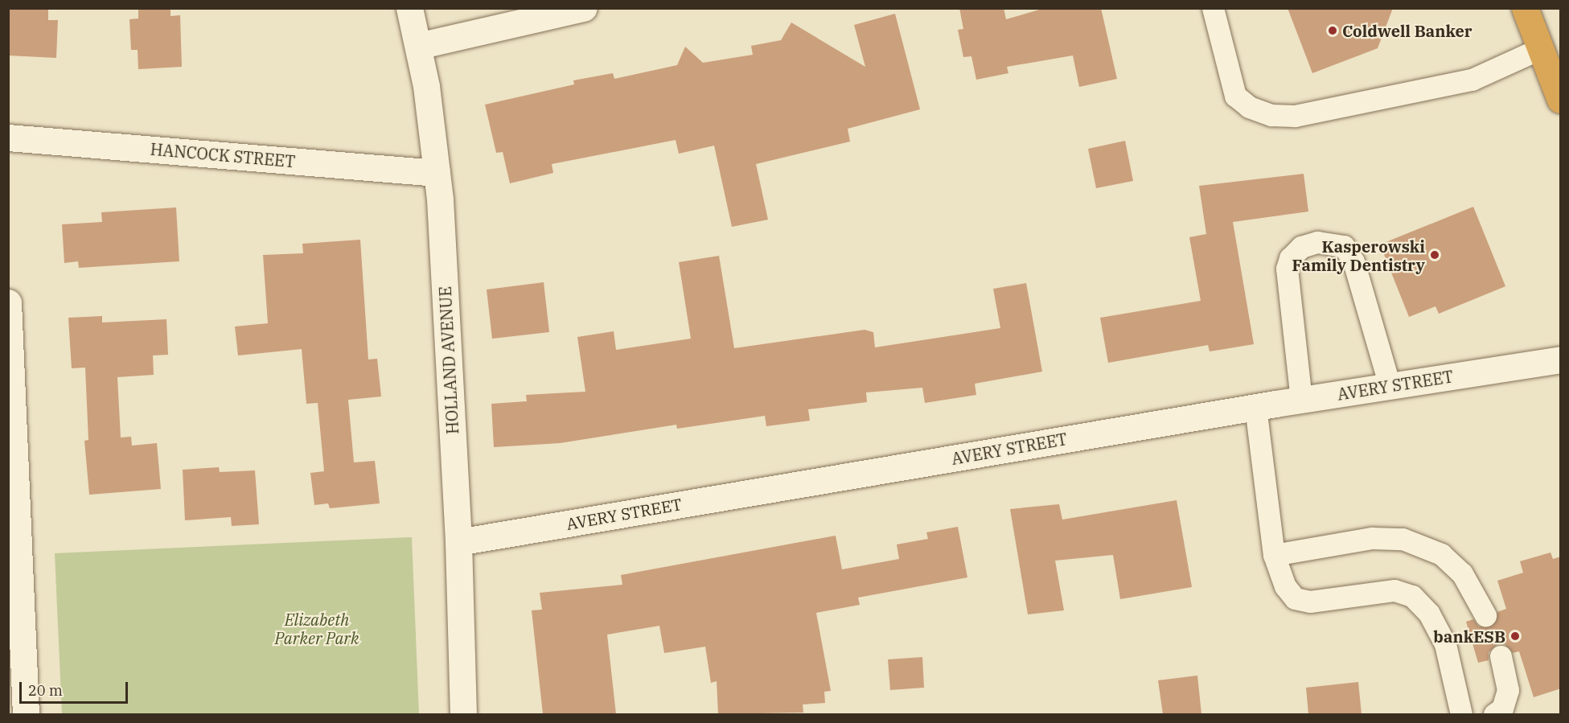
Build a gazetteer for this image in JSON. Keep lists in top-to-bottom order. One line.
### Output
{"streets":{"street":["HANCOCK STREET","HOLLAND AVENUE","AVERY STREET"]},"crossings":[["HANCOCK STREET","HOLLAND AVENUE"],["HOLLAND AVENUE","AVERY STREET"]],"parks":["Elizabeth Parker Park"],"places":["Coldwell Banker","Kasperowski Family Dentistry","bankESB"],"scale_bar":"20 m"}
